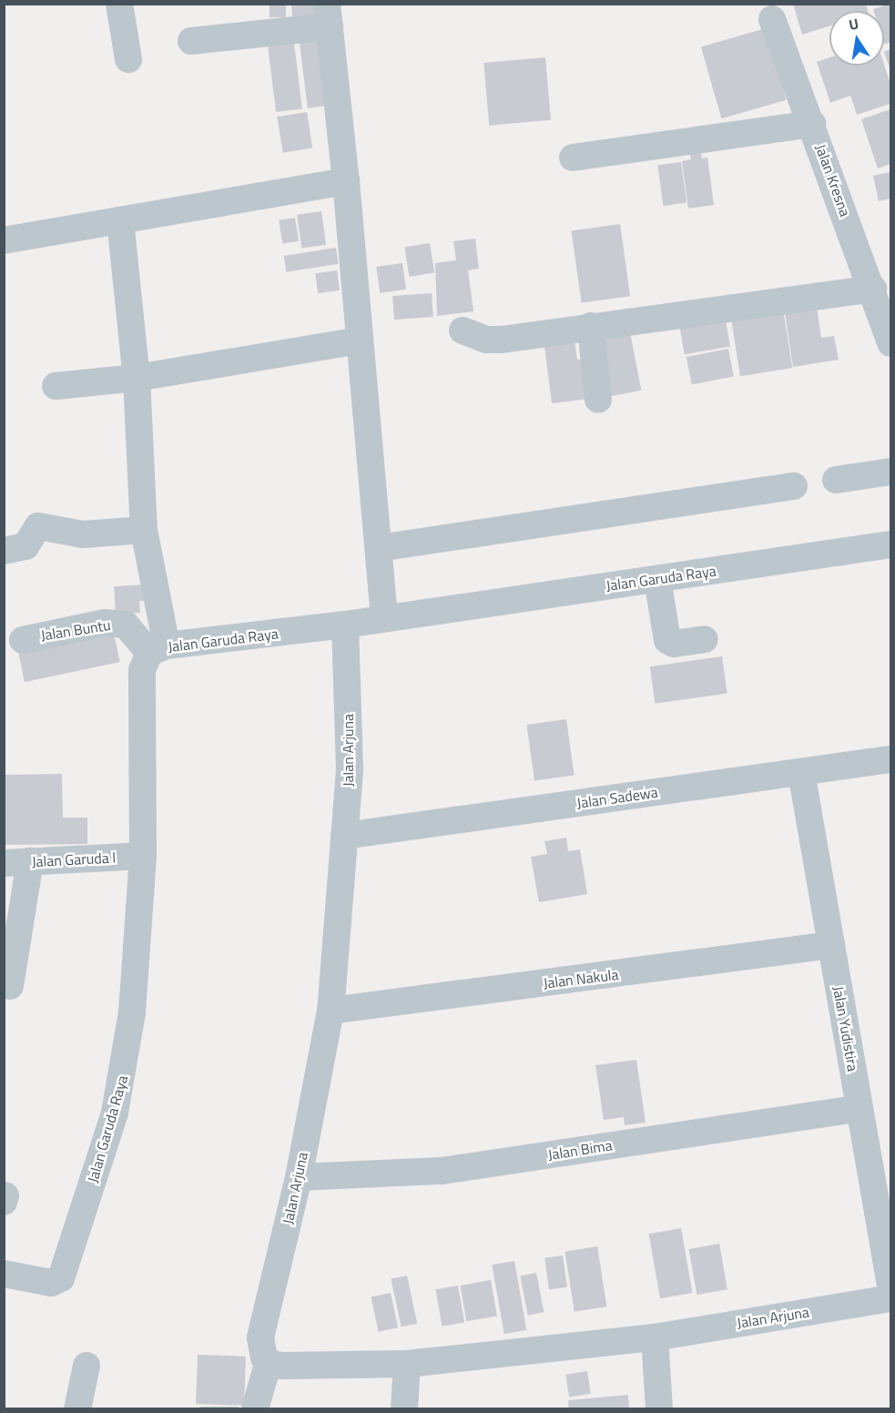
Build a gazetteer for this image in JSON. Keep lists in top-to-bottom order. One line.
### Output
{"streets":{"street":["Jalan Kresna","Jalan Garuda Raya","Jalan Buntu","Jalan Arjuna","Jalan Sadewa","Jalan Garuda I","Jalan Nakula","Jalan Yudistira","Jalan Bima"]},"crossings":[["Jalan Garuda Raya","Jalan Buntu"],["Jalan Garuda Raya","Jalan Arjuna"],["Jalan Garuda Raya","Jalan Garuda I"],["Jalan Arjuna","Jalan Sadewa"],["Jalan Arjuna","Jalan Nakula"],["Jalan Arjuna","Jalan Bima"],["Jalan Sadewa","Jalan Yudistira"],["Jalan Nakula","Jalan Yudistira"],["Jalan Yudistira","Jalan Bima"]],"north":"top"}
